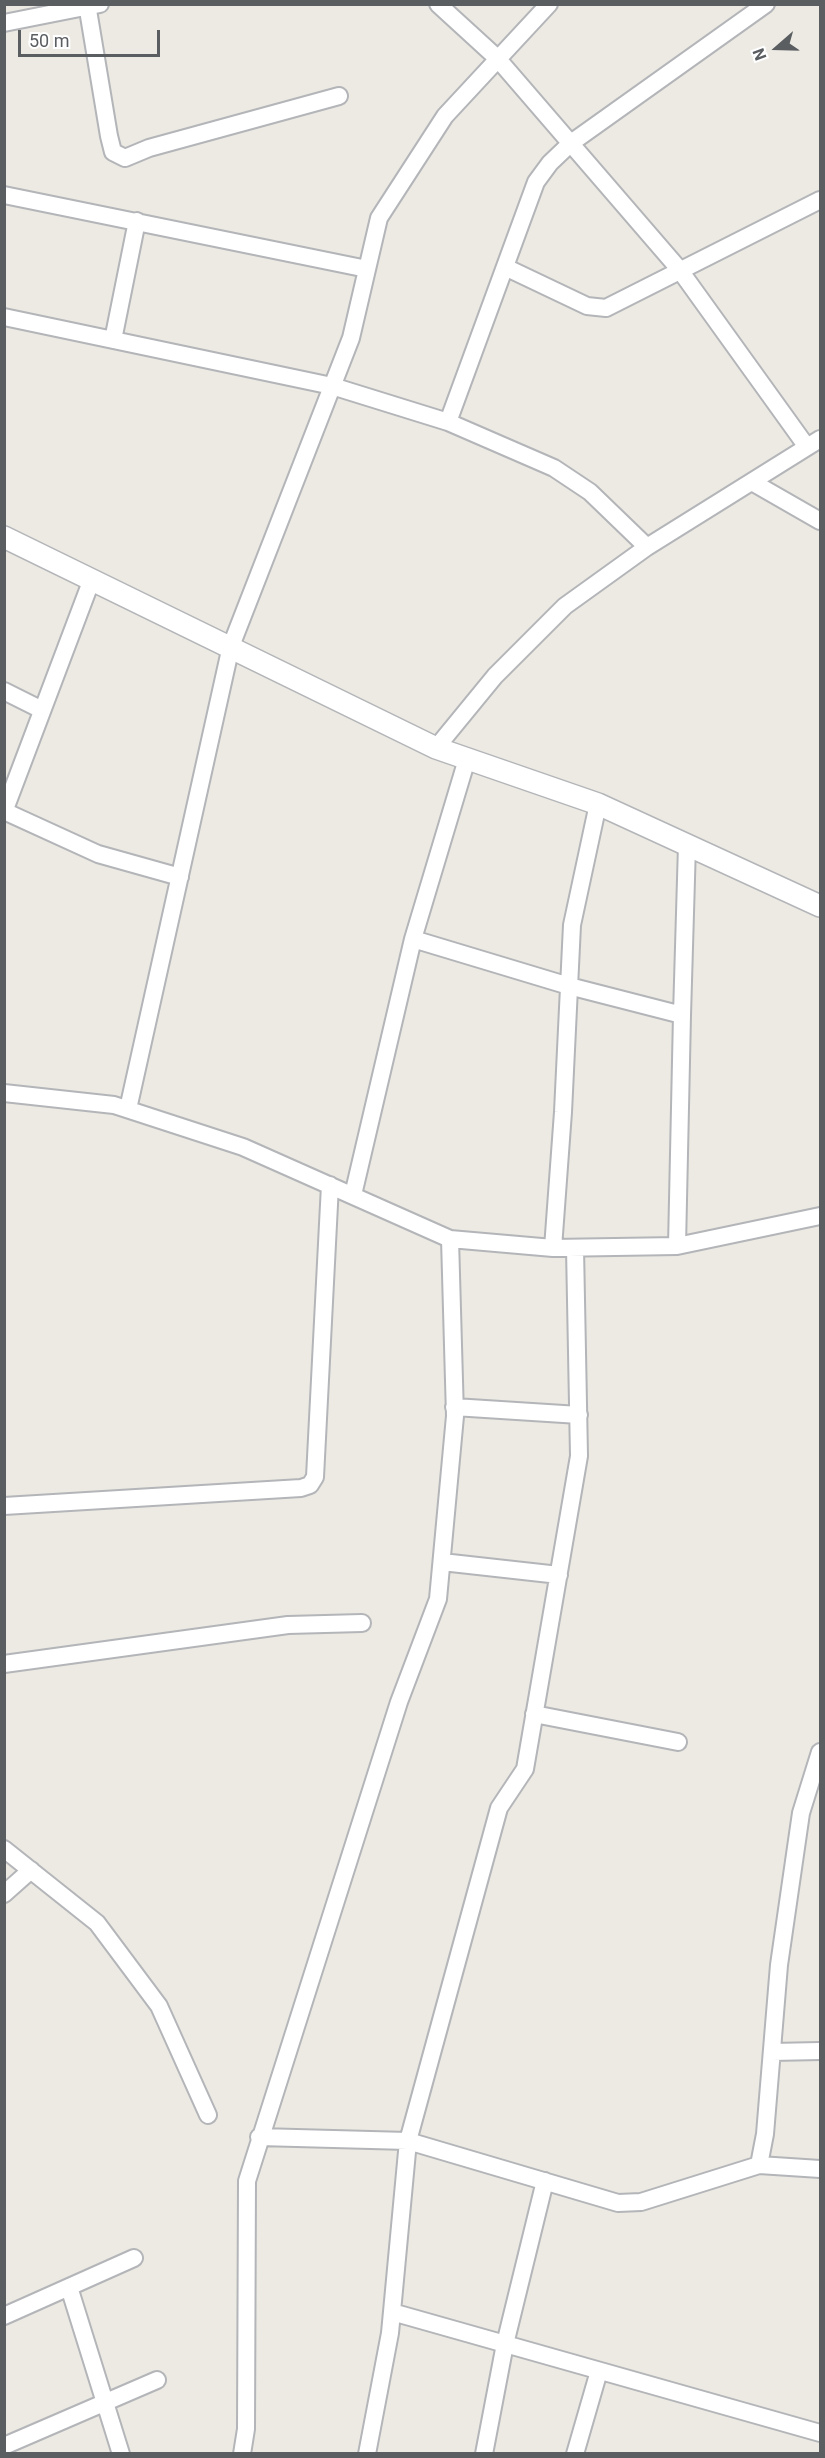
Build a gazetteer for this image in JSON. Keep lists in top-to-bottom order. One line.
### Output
{"scale_bar":"50 m","north":"left"}
